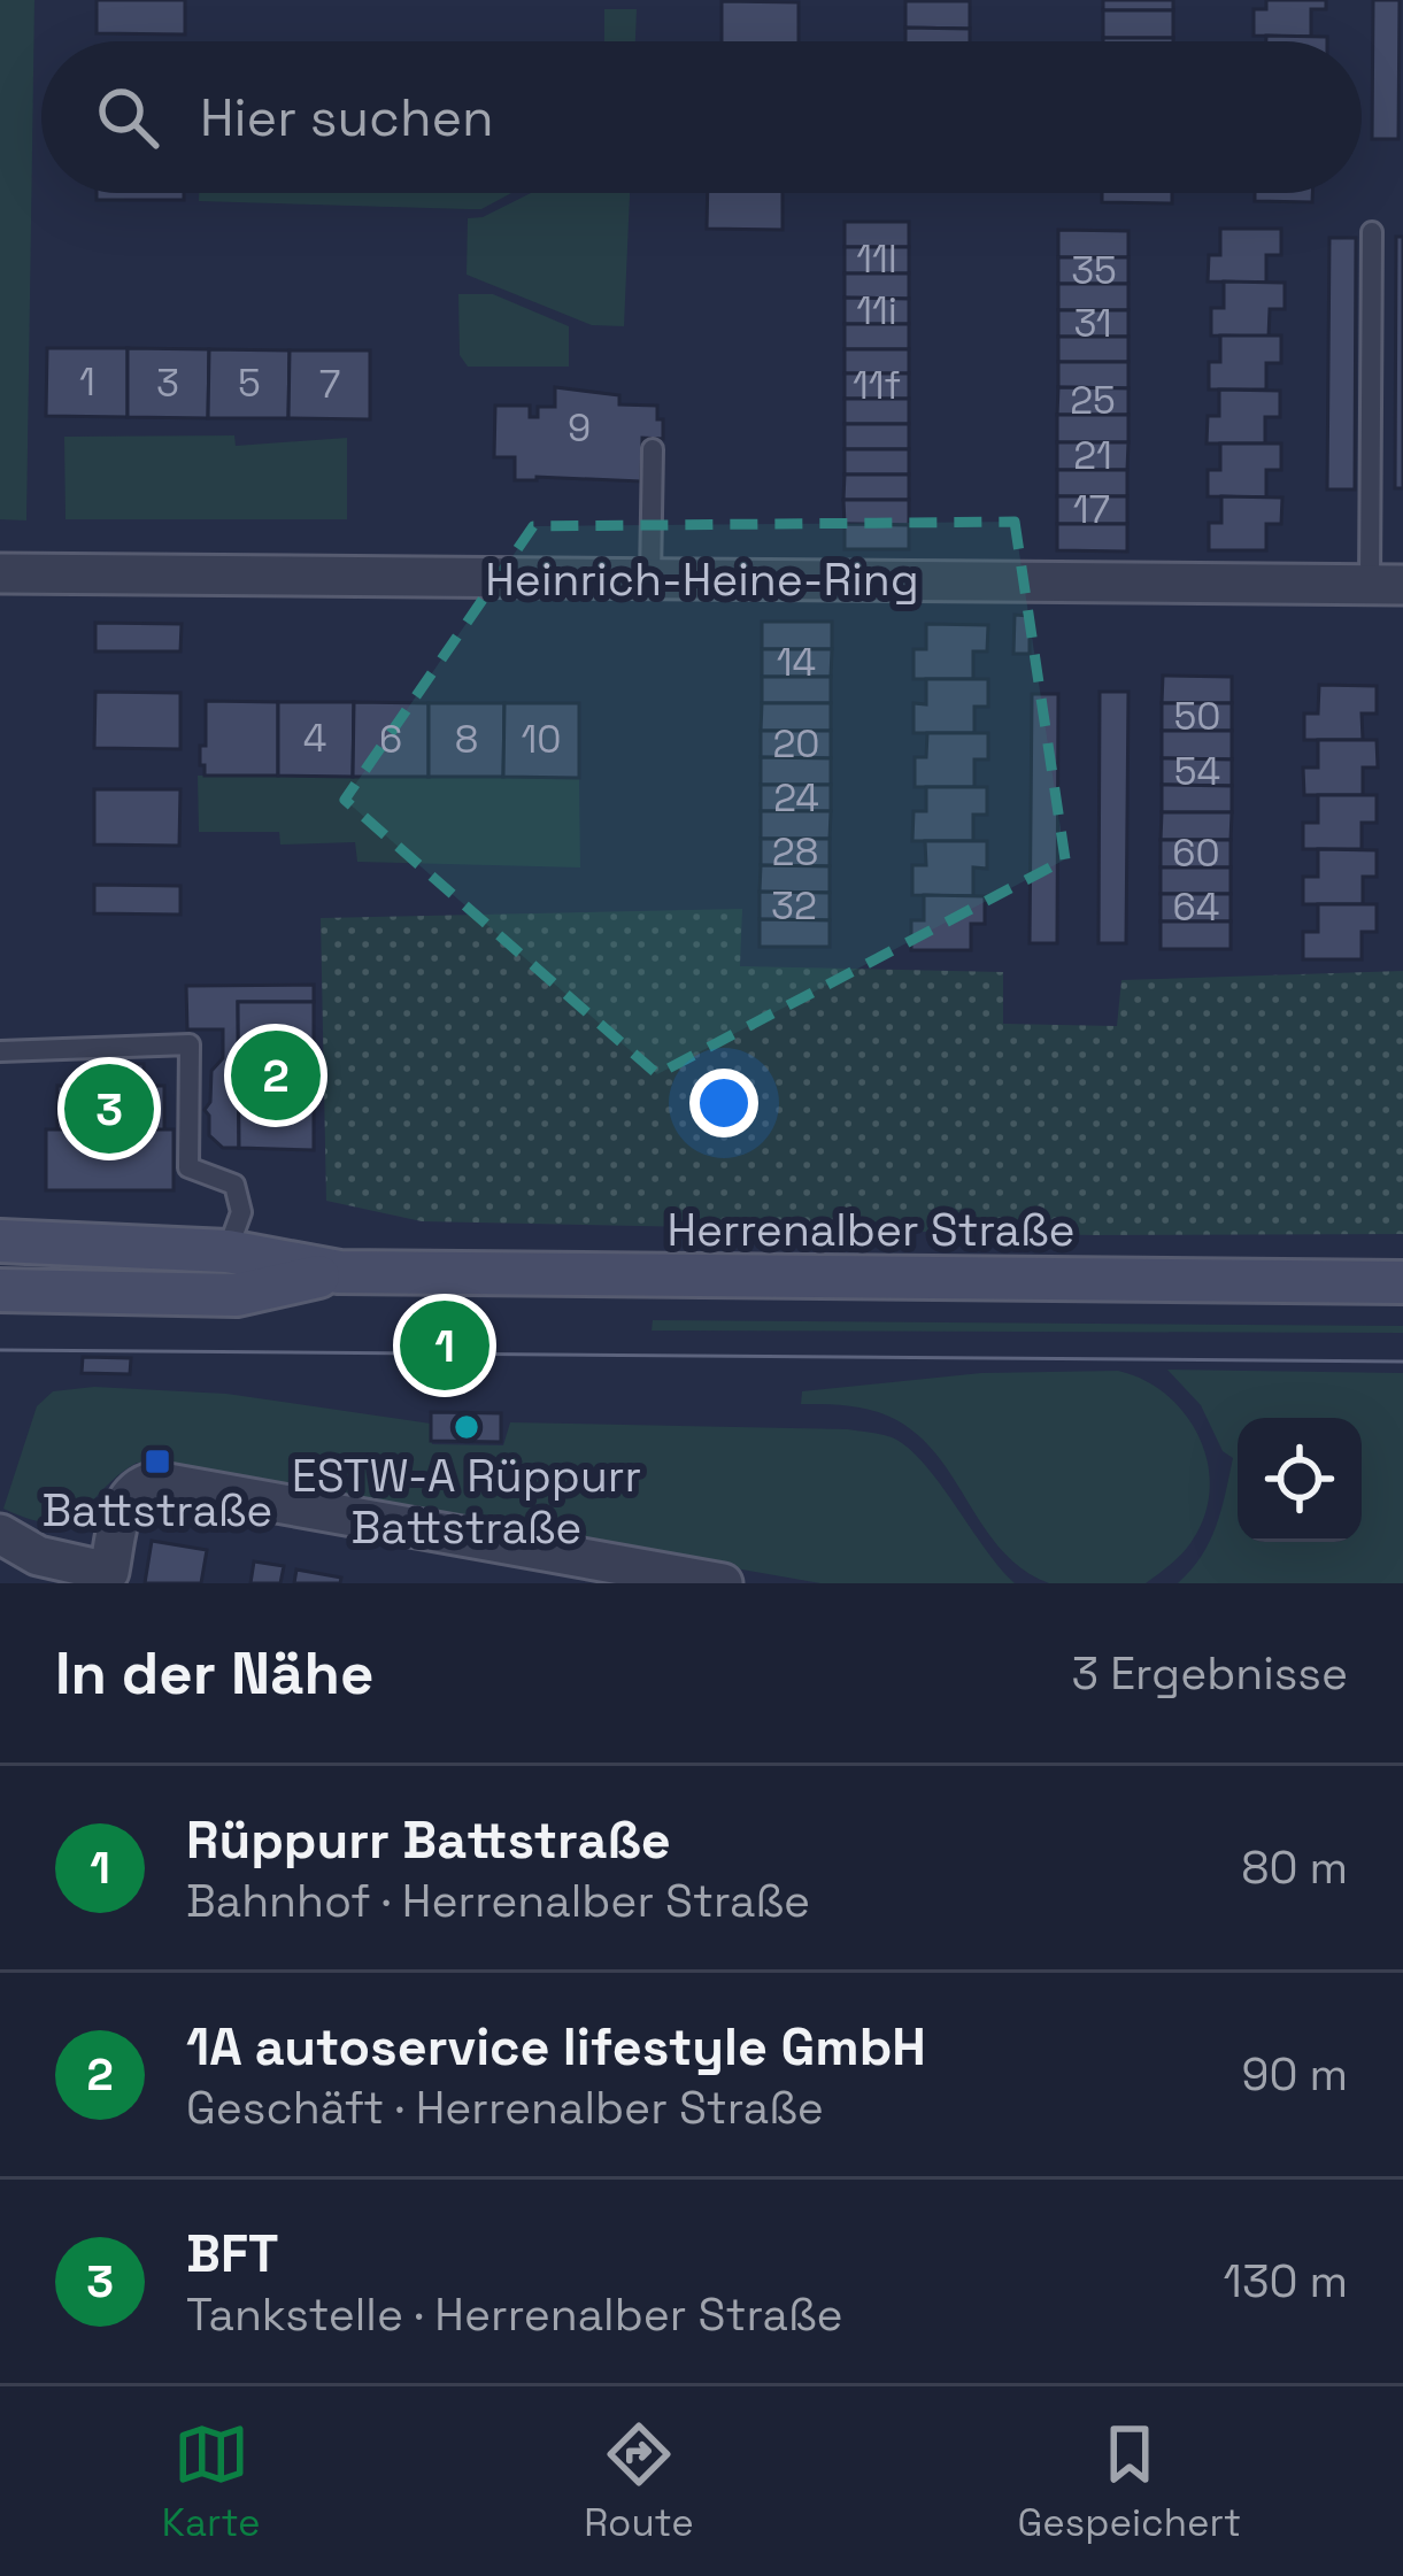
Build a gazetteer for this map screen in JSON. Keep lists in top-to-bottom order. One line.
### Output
{"streets":{"main road":["Herrenalber Straße"],"street":["Heinrich-Heine-Ring"]},"places":{"other":["ESTW-A Rüppurr Battstraße"],"transit":["Battstraße"]},"house_numbers":["11l","35","11i","31","1","3","5","7","11f","25","9","21","17","14","50","4","6","8","10","20","54","24","28","60","32","64"],"page":{"search":"Hier suchen","pins":["2","3","1"],"heading":["In der Nähe","3 Ergebnisse"],"list":[{"mark":"1","name":"Rüppurr Battstraße","note":"Bahnhof · Herrenalber Straße","value":"80 m"},{"mark":"2","name":"1A autoservice lifestyle GmbH","note":"Geschäft · Herrenalber Straße","value":"90 m"},{"mark":"3","name":"BFT","note":"Tankstelle · Herrenalber Straße","value":"130 m"}],"nav":["Karte","Route","Gespeichert"]}}
